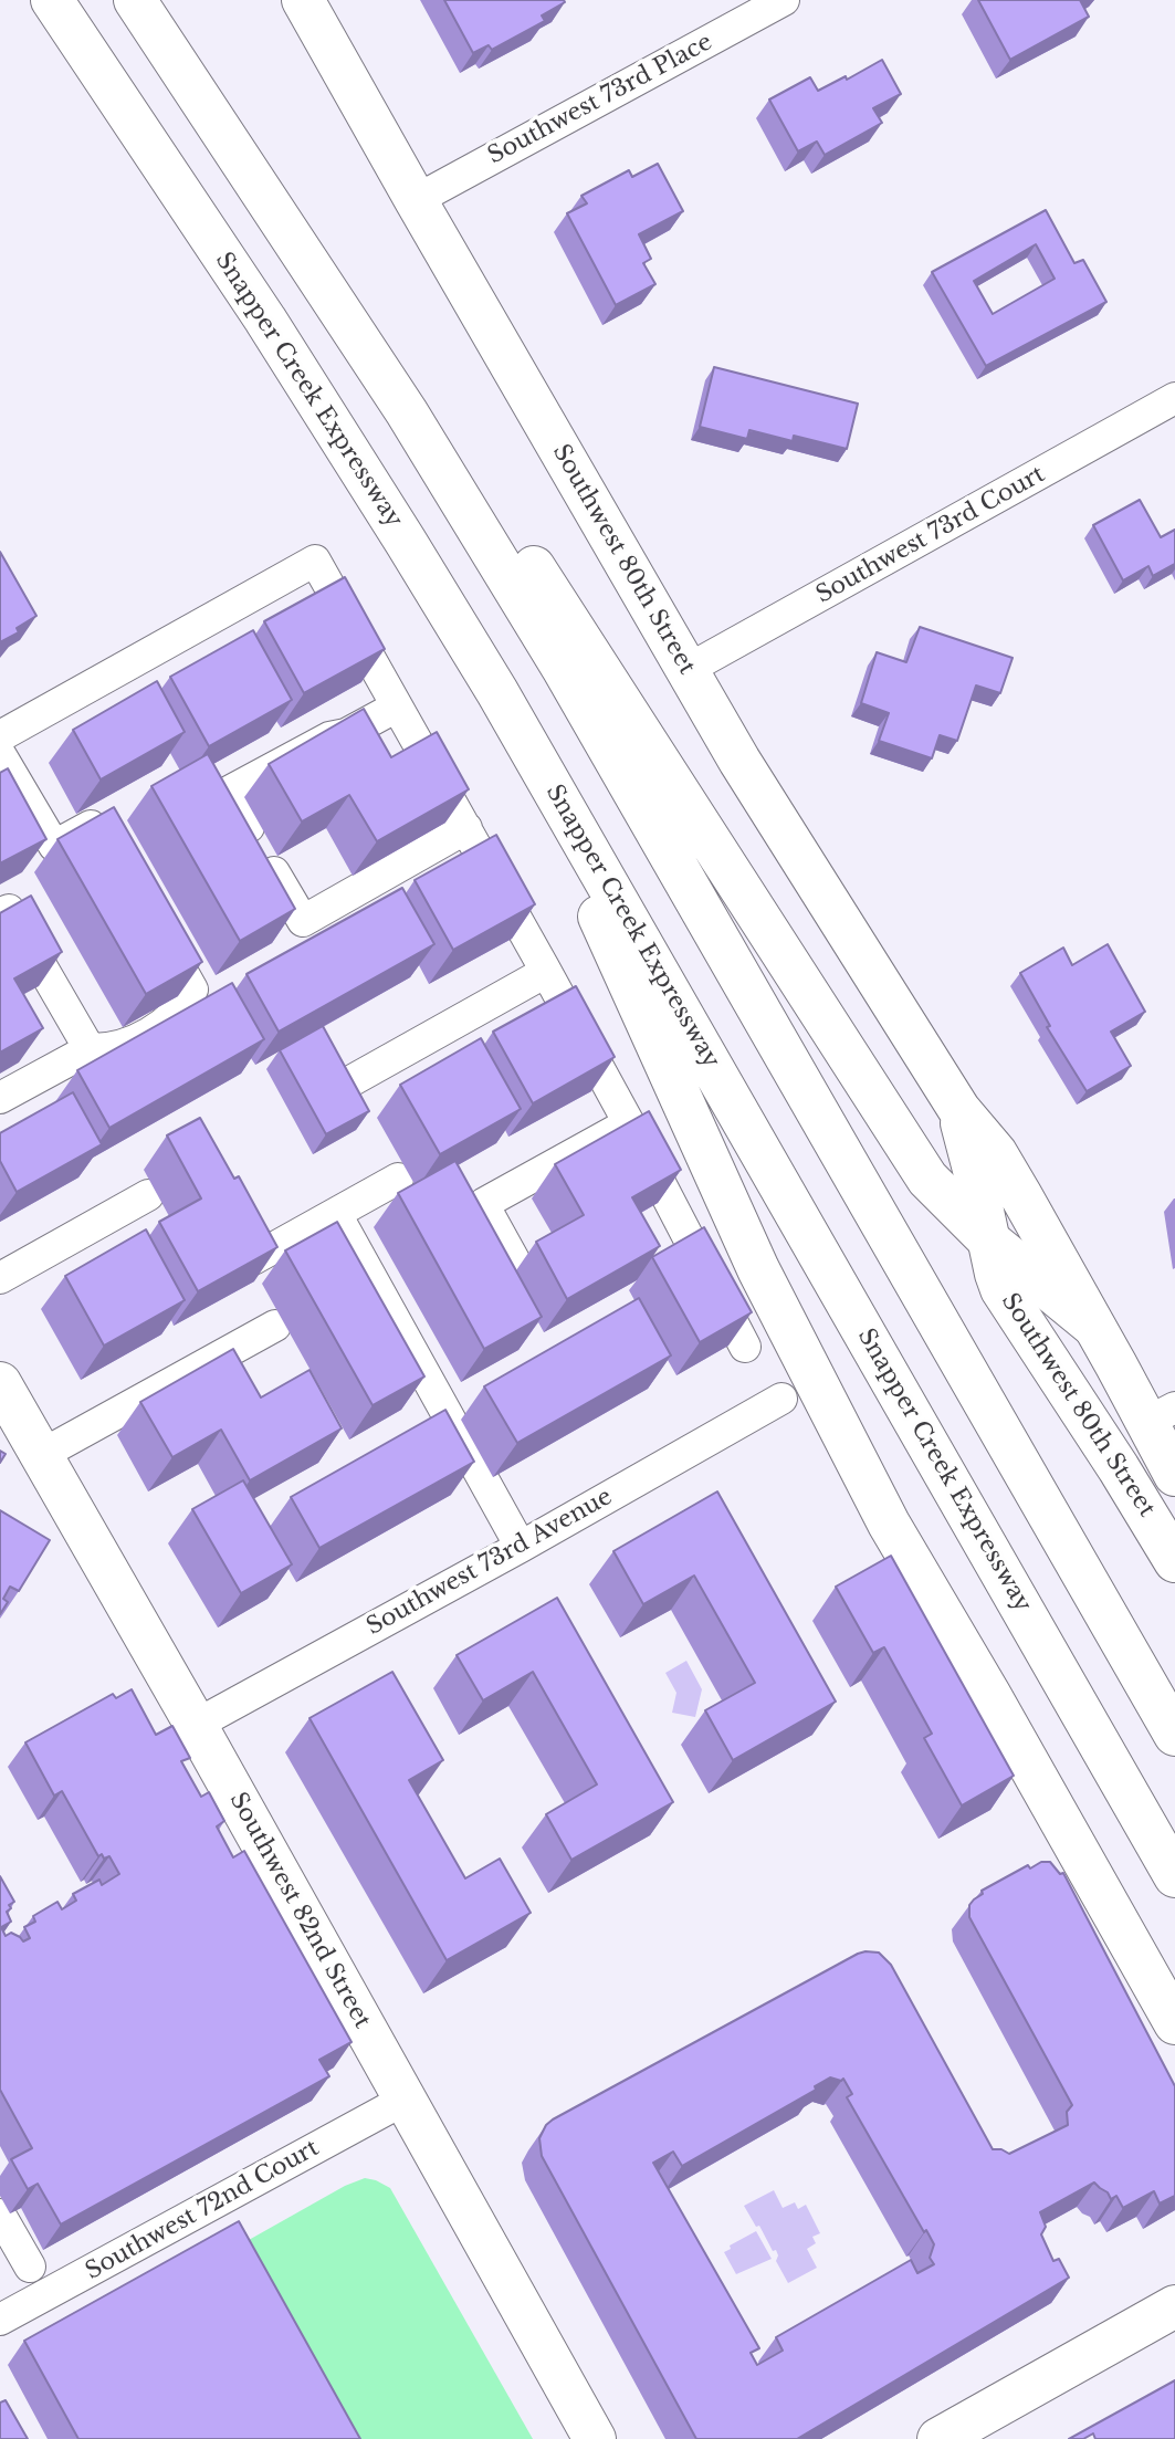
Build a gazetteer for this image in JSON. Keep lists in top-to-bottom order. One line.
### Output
{"streets":{"main road":["Snapper Creek Expressway","Southwest 80th Street","Southwest 82nd Street"],"street":["Southwest 73rd Place","Southwest 73rd Court","Southwest 73rd Avenue","Southwest 72nd Court"]},"crossings":[["Southwest 73rd Place","Southwest 80th Street"],["Southwest 73rd Court","Southwest 80th Street"],["Southwest 73rd Avenue","Southwest 82nd Street"],["Southwest 82nd Street","Southwest 72nd Court"]]}
